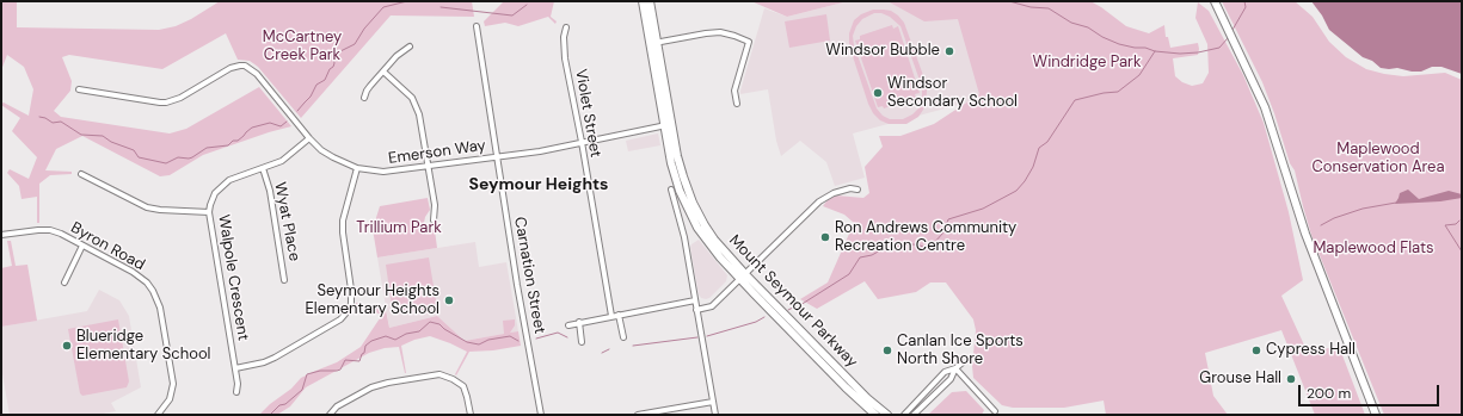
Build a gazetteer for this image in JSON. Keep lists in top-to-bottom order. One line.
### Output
{"streets":{"main road":["Mount Seymour Parkway"],"street":["Violet Street","Emerson Way","Wyat Place","Byron Road","Carnation Street","Walpole Crescent"]},"crossings":[["Violet Street","Emerson Way"],["Emerson Way","Carnation Street"],["Emerson Way","Walpole Crescent"],["Emerson Way","Mount Seymour Parkway"],["Wyat Place","Walpole Crescent"]],"districts":["Seymour Heights"],"parks":["McCartney Creek Park","Windridge Park","Maplewood Conservation Area","Trillium Park","Maplewood Flats"],"places":["Windsor Bubble","Windsor Secondary School","Ron Andrews Community Recreation Centre","Seymour Heights Elementary School","Blueridge Elementary School","Canlan Ice Sports North Shore","Cypress Hall","Grouse Hall"],"scale_bar":"200 m"}
